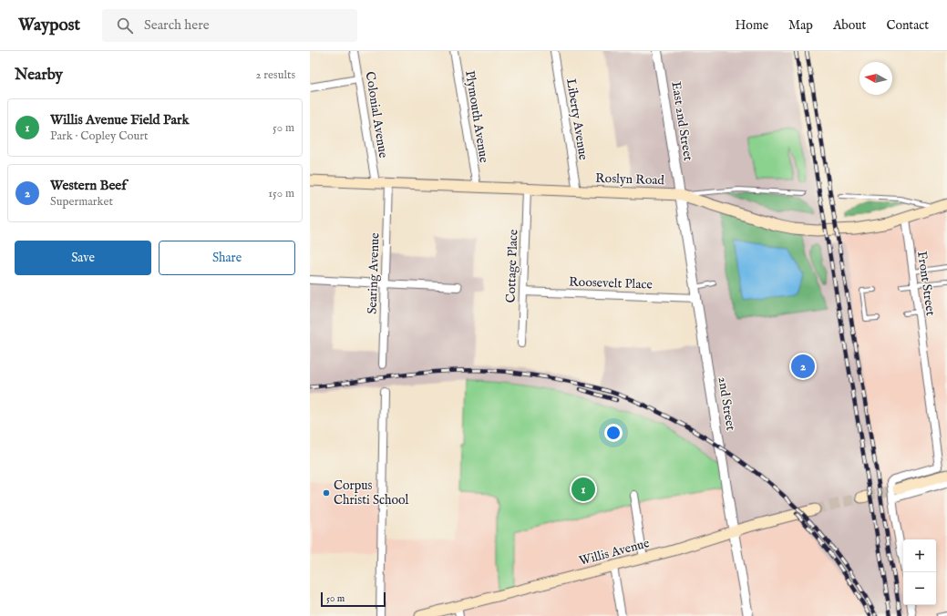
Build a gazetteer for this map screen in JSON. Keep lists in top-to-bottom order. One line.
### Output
{"streets":{"main road":["Roslyn Road","Willis Avenue"],"street":["Colonial Avenue","Plymouth Avenue","Liberty Avenue","East 2nd Street","Cottage Place","Searing Avenue","Roosevelt Place","Front Street","2nd Street"]},"crossings":[["Colonial Avenue","Roslyn Road"],["Plymouth Avenue","Roslyn Road"],["Liberty Avenue","Roslyn Road"],["East 2nd Street","Roslyn Road"],["East 2nd Street","2nd Street"],["Roslyn Road","Cottage Place"],["Roslyn Road","Searing Avenue"],["Roslyn Road","Front Street"],["Roslyn Road","2nd Street"],["Cottage Place","Roosevelt Place"],["Roosevelt Place","2nd Street"],["2nd Street","Willis Avenue"]],"places":["Corpus Christi School"],"scale_bar":"50 m","north":"left","page":{"header":"Waypost","search":"Search here","nav":["Home","Map","About","Contact"],"heading":["Nearby","2 results"],"list":[{"mark":"1","name":"Willis Avenue Field Park","note":"Park · Copley Court","value":"50 m"},{"mark":"2","name":"Western Beef","note":"Supermarket","value":"150 m"}],"buttons":["Save","Share"],"pins":["2","1"],"map_buttons":["+","−"],"scale":"50 m"}}
